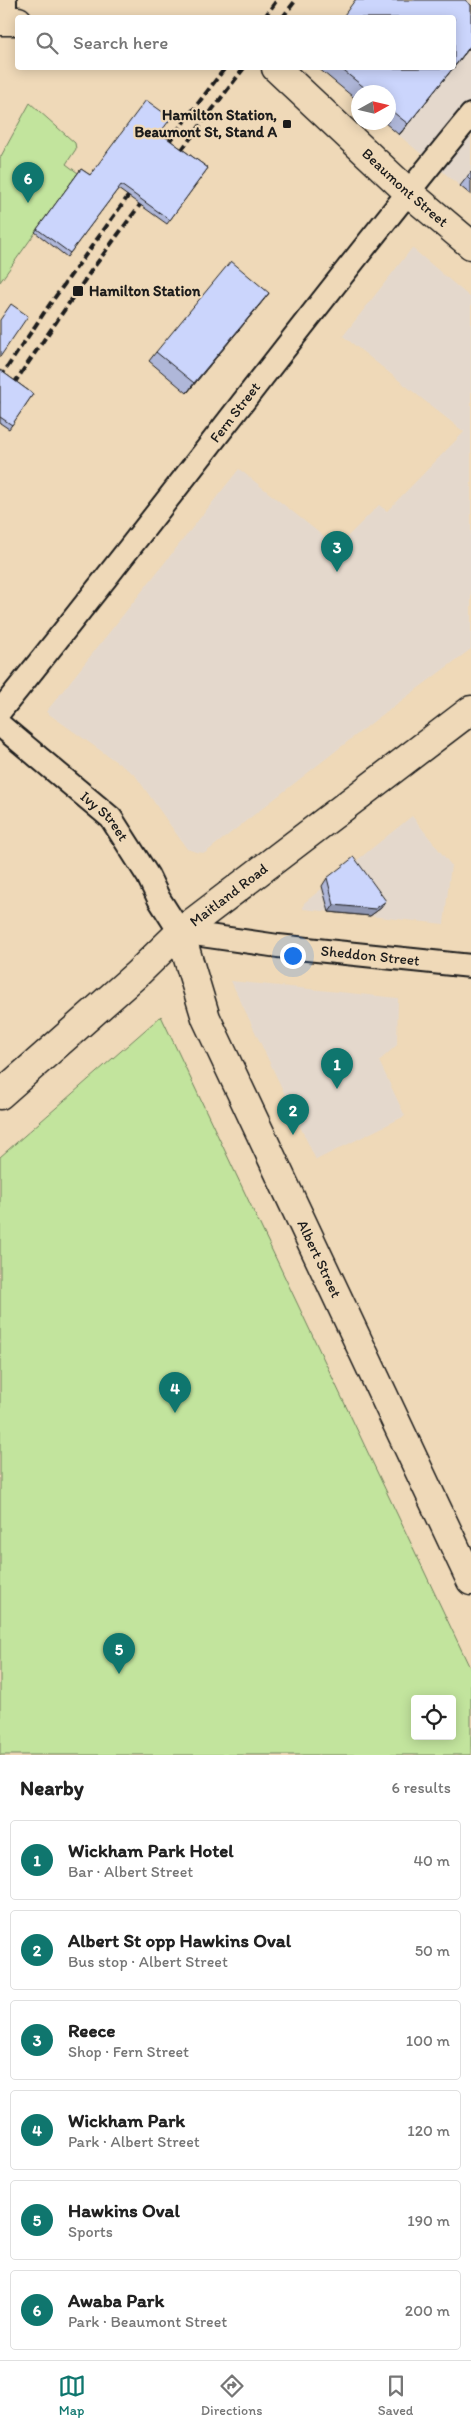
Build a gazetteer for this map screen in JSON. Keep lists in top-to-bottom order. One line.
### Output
{"streets":{"main road":["Beaumont Street","Maitland Road","Albert Street"],"street":["Fern Street","Ivy Street","Sheddon Street"]},"crossings":[["Beaumont Street","Fern Street"],["Ivy Street","Maitland Road"],["Ivy Street","Sheddon Street"],["Ivy Street","Albert Street"],["Maitland Road","Sheddon Street"],["Maitland Road","Albert Street"],["Sheddon Street","Albert Street"]],"places":{"transit":["Hamilton Station, Beaumont St, Stand A","Hamilton Station"]},"north":"right","page":{"search":"Search here","pins":["6","3","1","2","4","5"],"heading":["Nearby","6 results"],"list":[{"mark":"1","name":"Wickham Park Hotel","note":"Bar · Albert Street","value":"40 m"},{"mark":"2","name":"Albert St opp Hawkins Oval","note":"Bus stop · Albert Street","value":"50 m"},{"mark":"3","name":"Reece","note":"Shop · Fern Street","value":"100 m"},{"mark":"4","name":"Wickham Park","note":"Park · Albert Street","value":"120 m"},{"mark":"5","name":"Hawkins Oval","note":"Sports","value":"190 m"},{"mark":"6","name":"Awaba Park","note":"Park · Beaumont Street","value":"200 m"}],"nav":["Map","Directions","Saved"]}}
